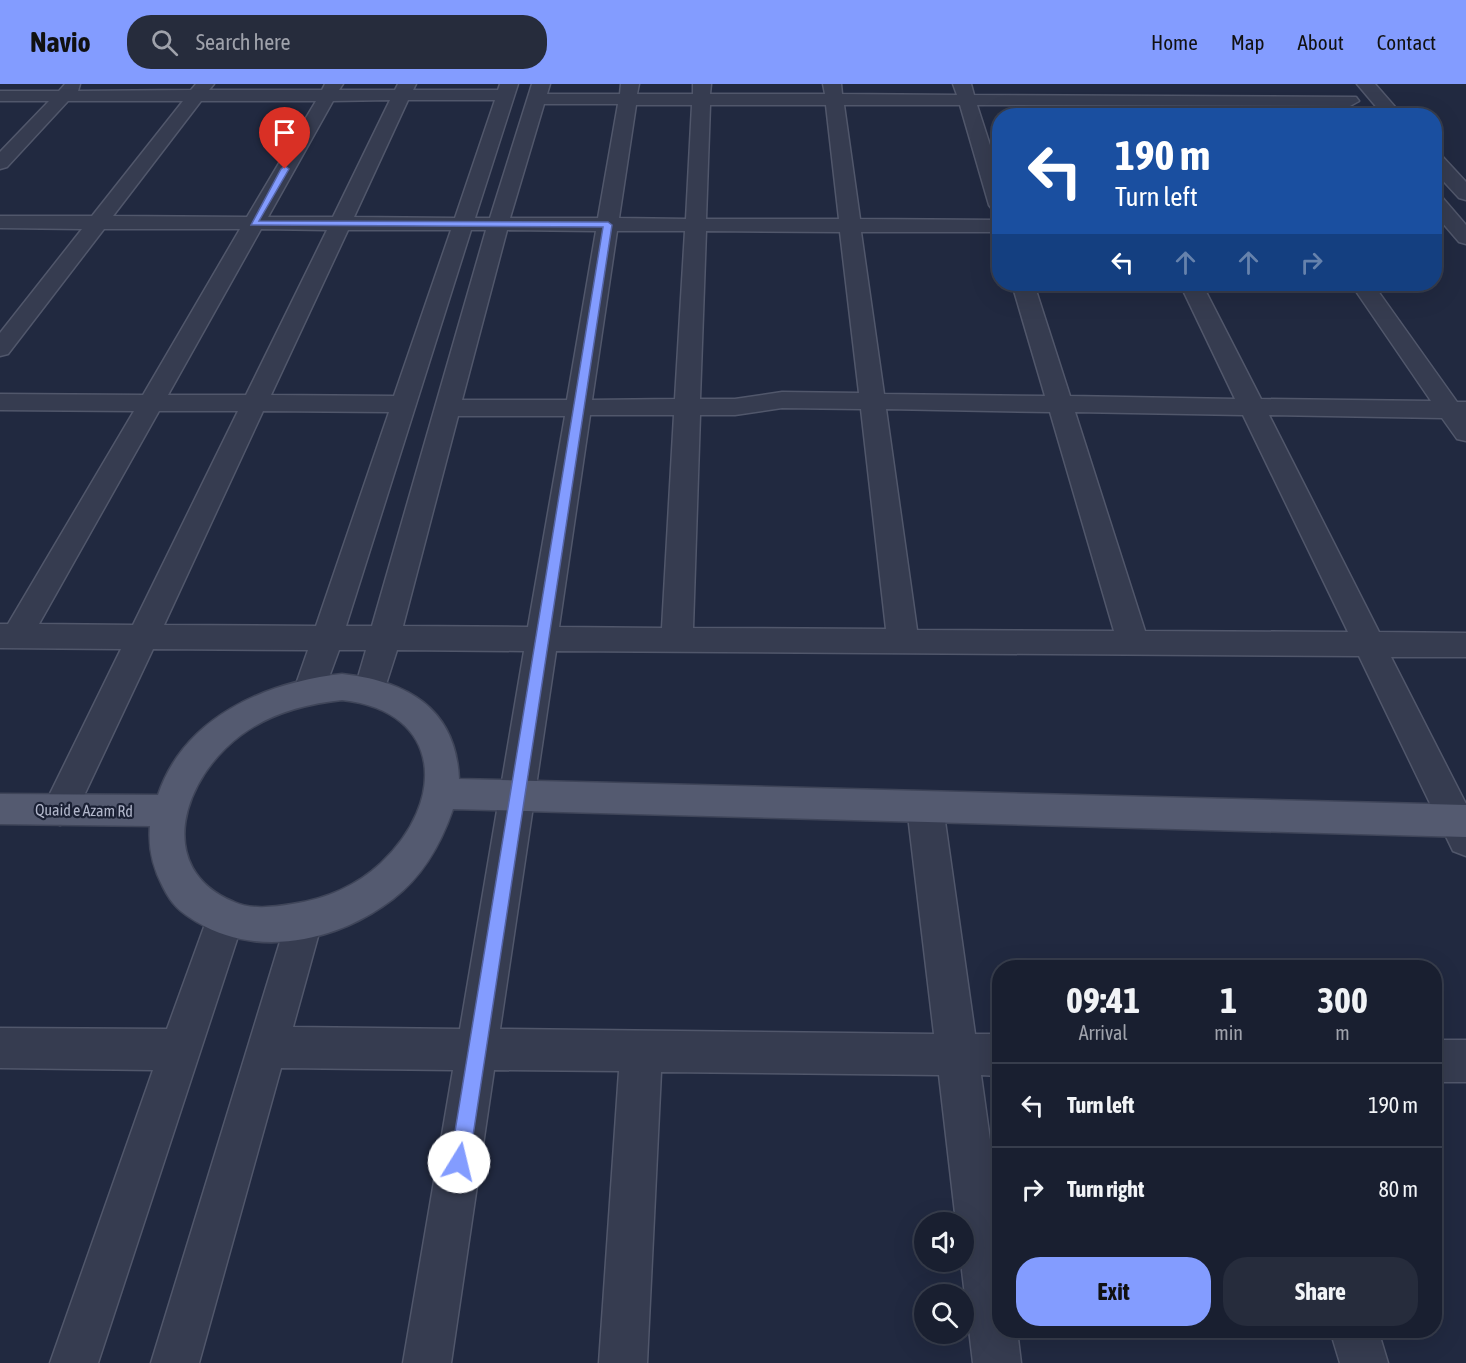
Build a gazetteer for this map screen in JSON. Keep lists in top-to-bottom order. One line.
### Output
{"streets":{"main road":["Quaid e Azam Rd"]},"page":{"header":"Navio","search":"Search here","nav":["Home","Map","About","Contact"],"turn":["190 m","Turn left"],"eta":["09:41","Arrival","1","min","300","m"],"list":[{"name":"Turn left","value":"190 m"},{"name":"Turn right","value":"80 m"}],"buttons":["Exit","Share"]}}
